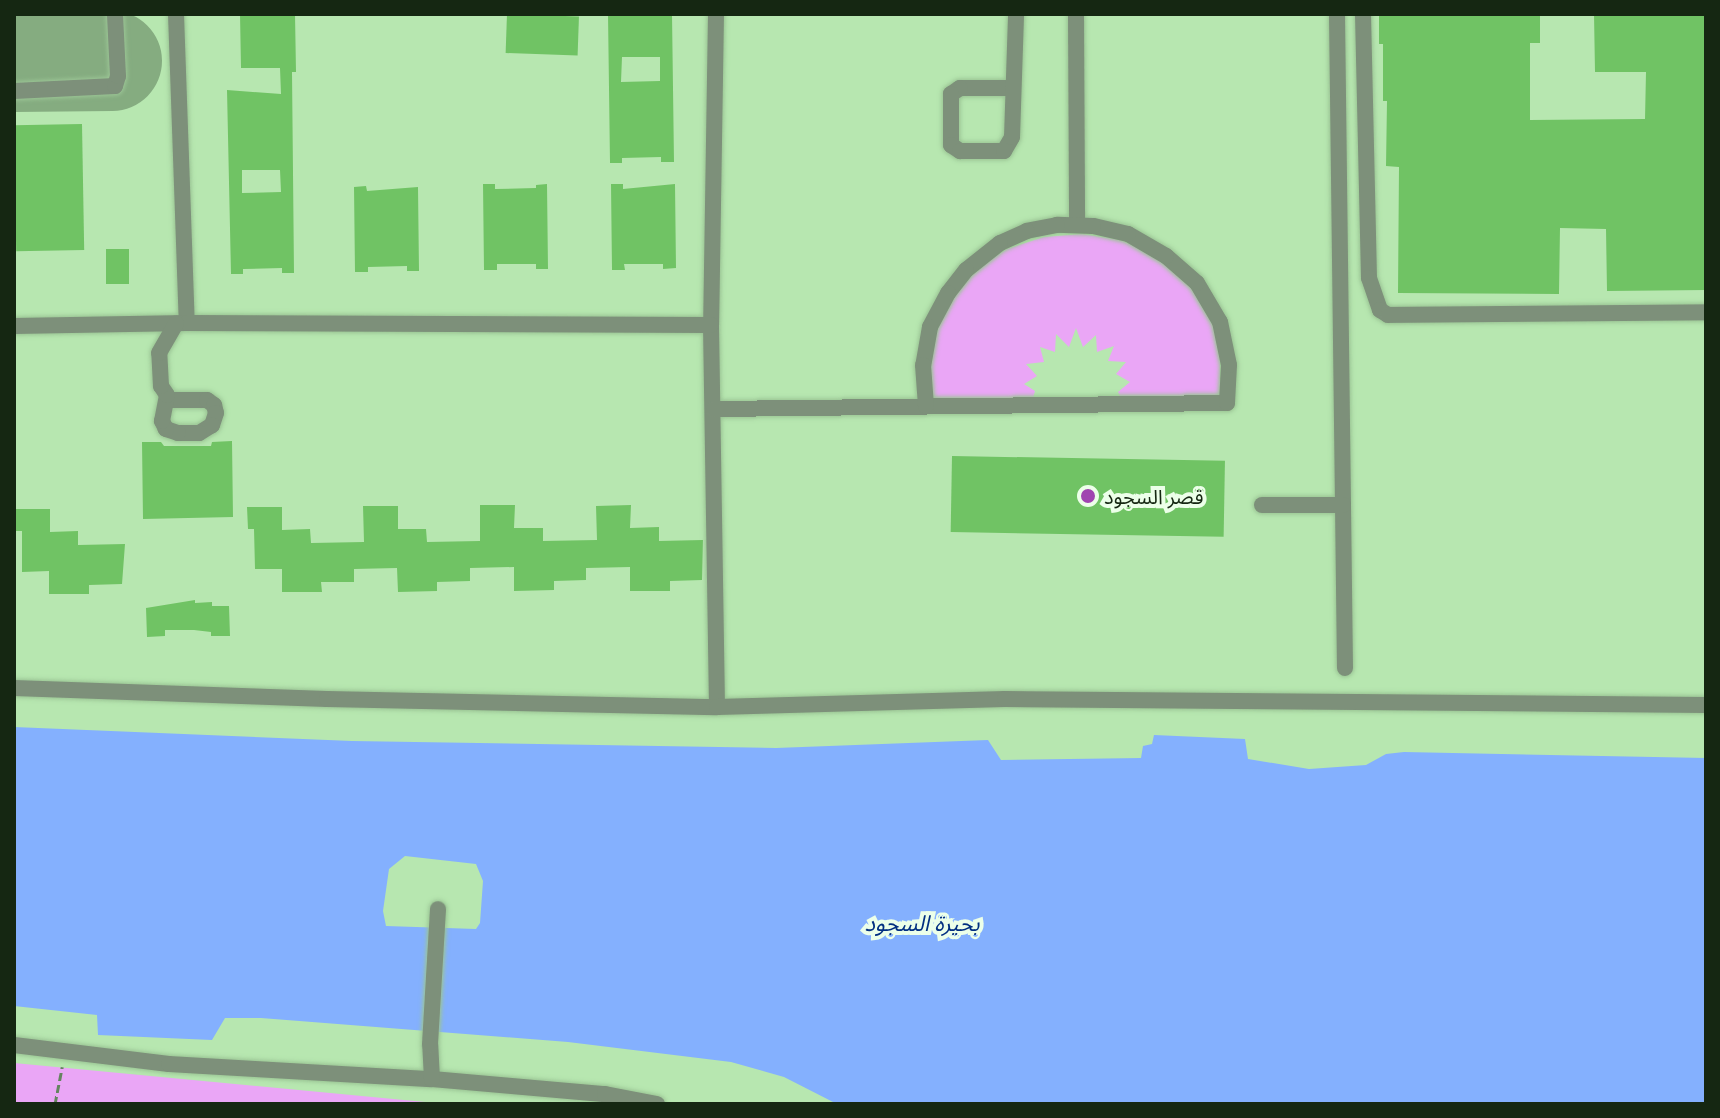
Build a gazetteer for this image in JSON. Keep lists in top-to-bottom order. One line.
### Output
{"water":["بحيرة السجود"],"places":["قصر السجود"]}
